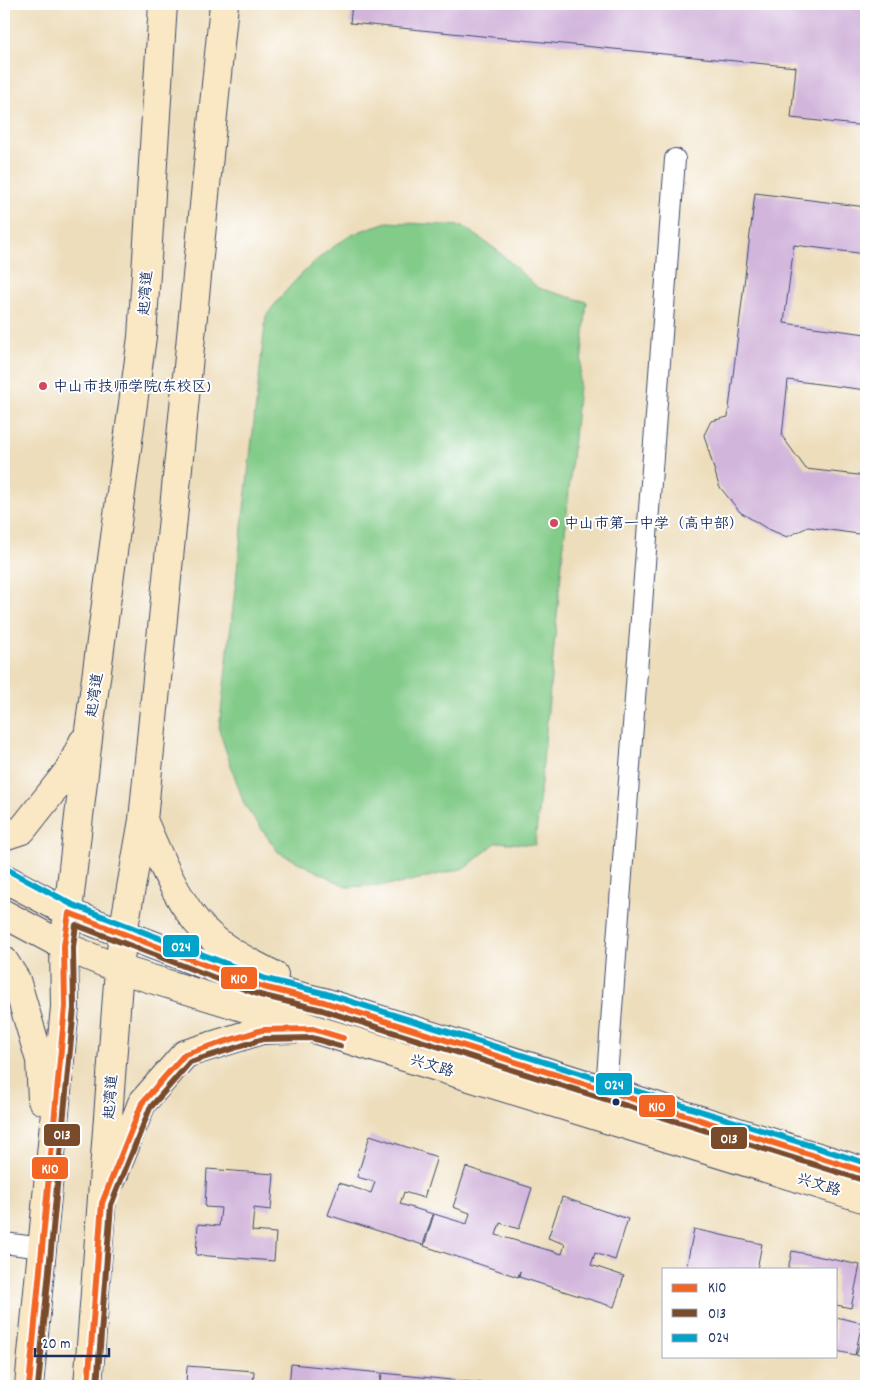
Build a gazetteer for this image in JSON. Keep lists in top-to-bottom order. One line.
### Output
{"streets":{"main road":["起湾道","兴文路"]},"crossings":[["起湾道","兴文路"]],"places":["中山市技师学院(东校区)","中山市第一中学（高中部）"],"lines":["transit line 024","transit line K10","transit line 013"],"legend":["K10","013","024"],"scale_bar":"20 m"}
